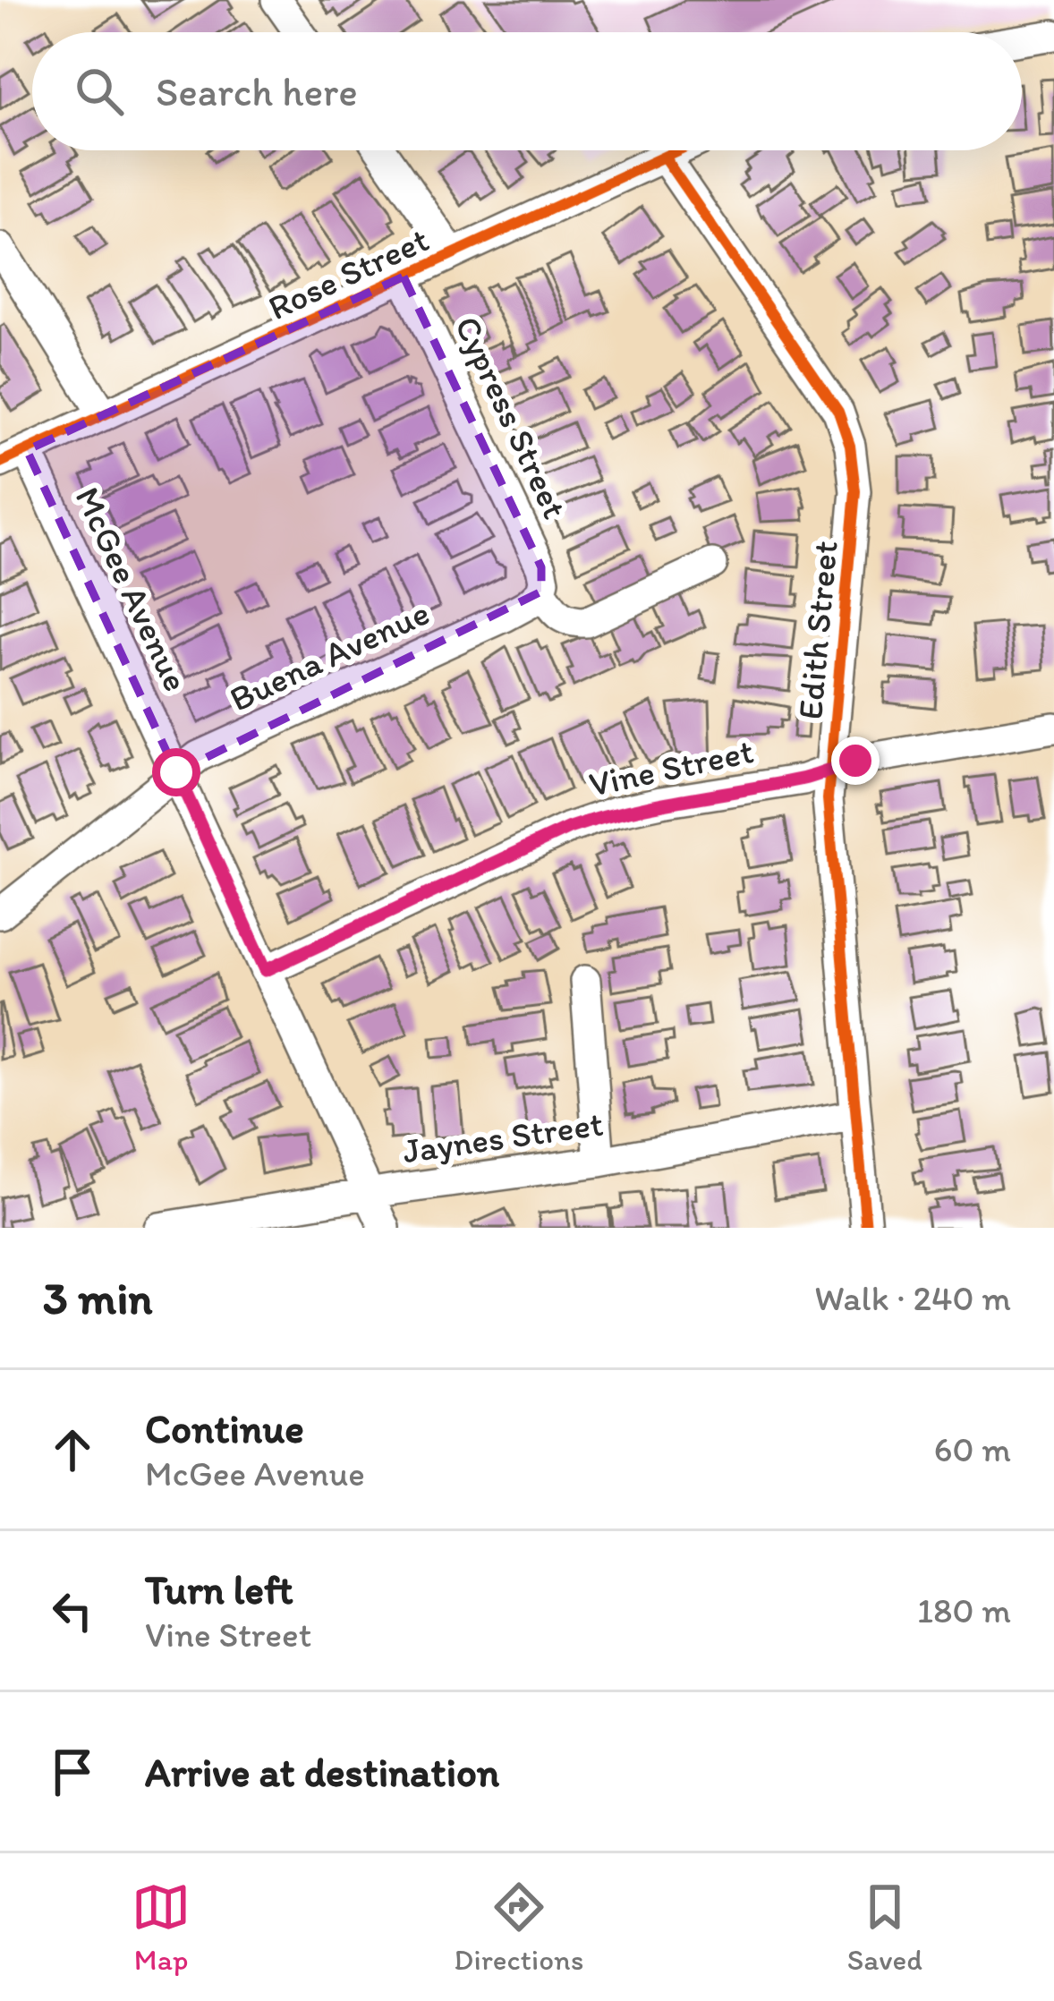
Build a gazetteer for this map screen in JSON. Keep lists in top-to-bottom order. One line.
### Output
{"streets":{"street":["Rose Street","Cypress Street","McGee Avenue","Edith Street","Buena Avenue","Vine Street","Jaynes Street"]},"crossings":[["Rose Street","Cypress Street"],["Rose Street","McGee Avenue"],["Rose Street","Edith Street"],["Cypress Street","Buena Avenue"],["McGee Avenue","Buena Avenue"],["McGee Avenue","Vine Street"],["McGee Avenue","Jaynes Street"],["Edith Street","Vine Street"],["Edith Street","Jaynes Street"]],"page":{"search":"Search here","heading":["3 min","Walk · 240 m"],"list":[["Continue","McGee Avenue","60 m"],["Turn left","Vine Street","180 m"],"Arrive at destination"],"nav":["Map","Directions","Saved"]}}
